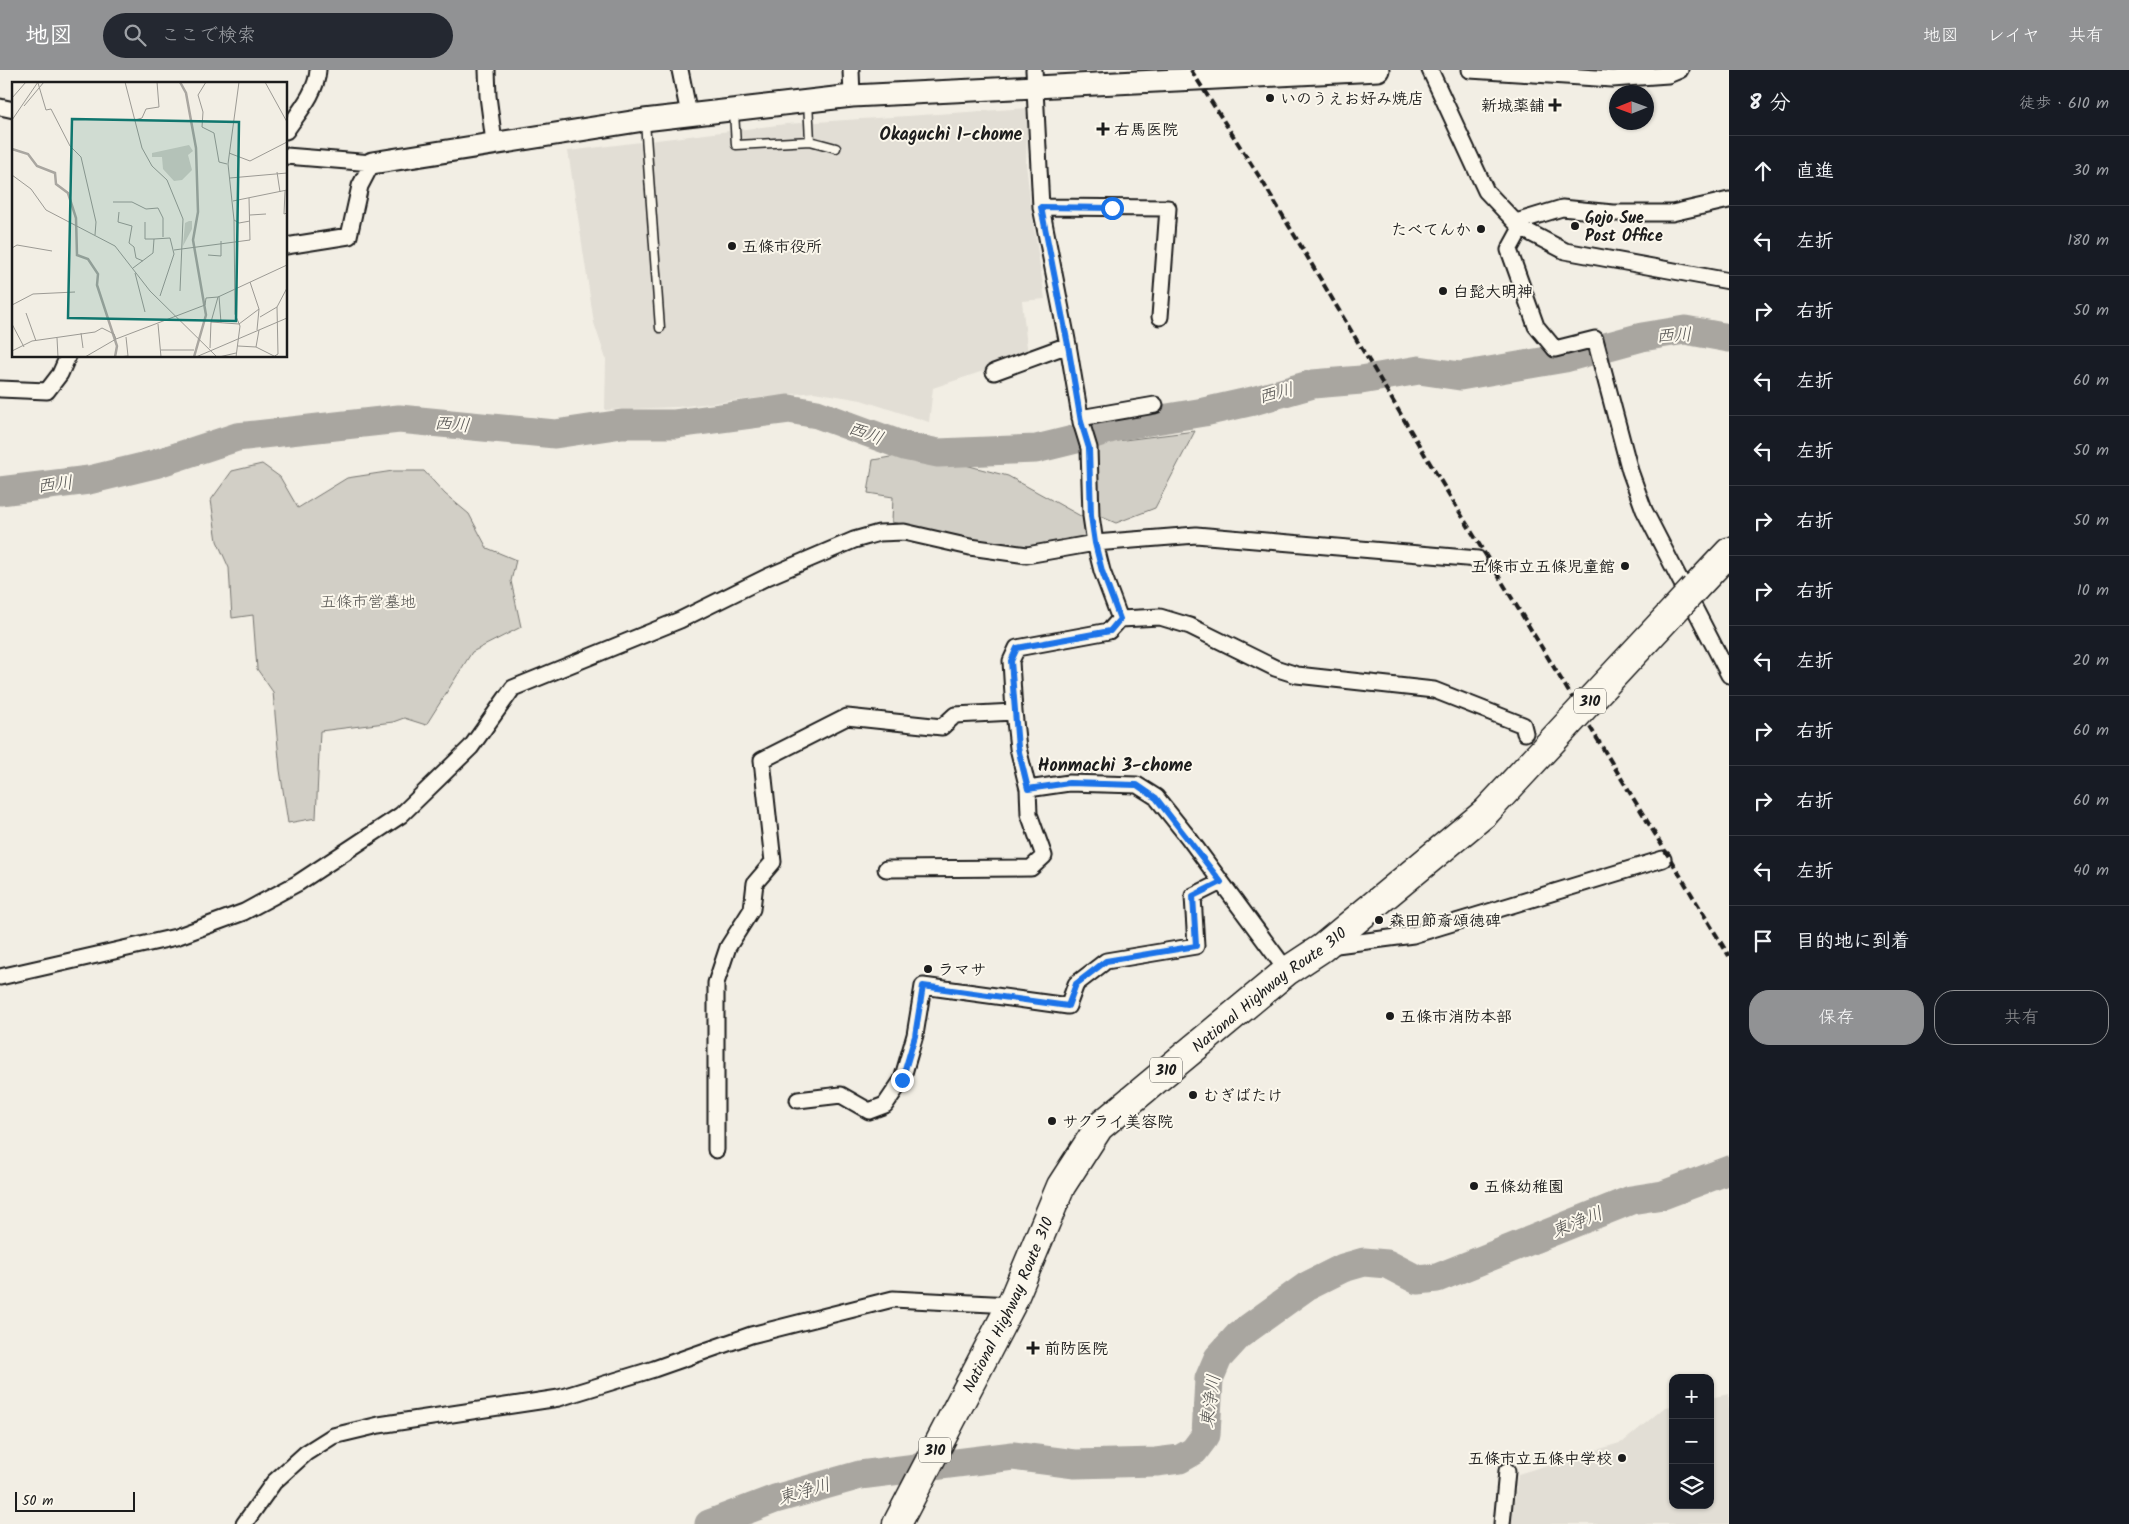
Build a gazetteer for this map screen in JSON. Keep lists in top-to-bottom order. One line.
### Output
{"streets":{"highway":["310","National Highway Route 310"]},"districts":["Okaguchi 1-chome","Honmachi 3-chome"],"water":["西川","東浄川"],"parks":["五條市営墓地"],"places":{"other":["いのうえお好み焼店","Gojo Sue Post Office","たべてんか","五條市役所","白髭大明神","五條市立五條児童館","森田節斎頌徳碑","ラマサ","五條市消防本部","むぎばたけ","サクライ美容院","五條幼稚園","五條市立五條中学校"],"health":["新城薬舗","右馬医院","前防医院"]},"scale_bar":"50 m","north":"left","page":{"header":"地図","search":"ここで検索","nav":["地図","レイヤ","共有"],"heading":["8 分","徒歩 · 610 m"],"list":[["直進","30 m"],["左折","180 m"],["右折","50 m"],["左折","60 m"],["左折","50 m"],["右折","50 m"],["右折","10 m"],["左折","20 m"],["右折","60 m"],["右折","60 m"],["左折","40 m"],"目的地に到着"],"buttons":["保存","共有"],"map_buttons":["+","−"],"scale":"50 m"}}
